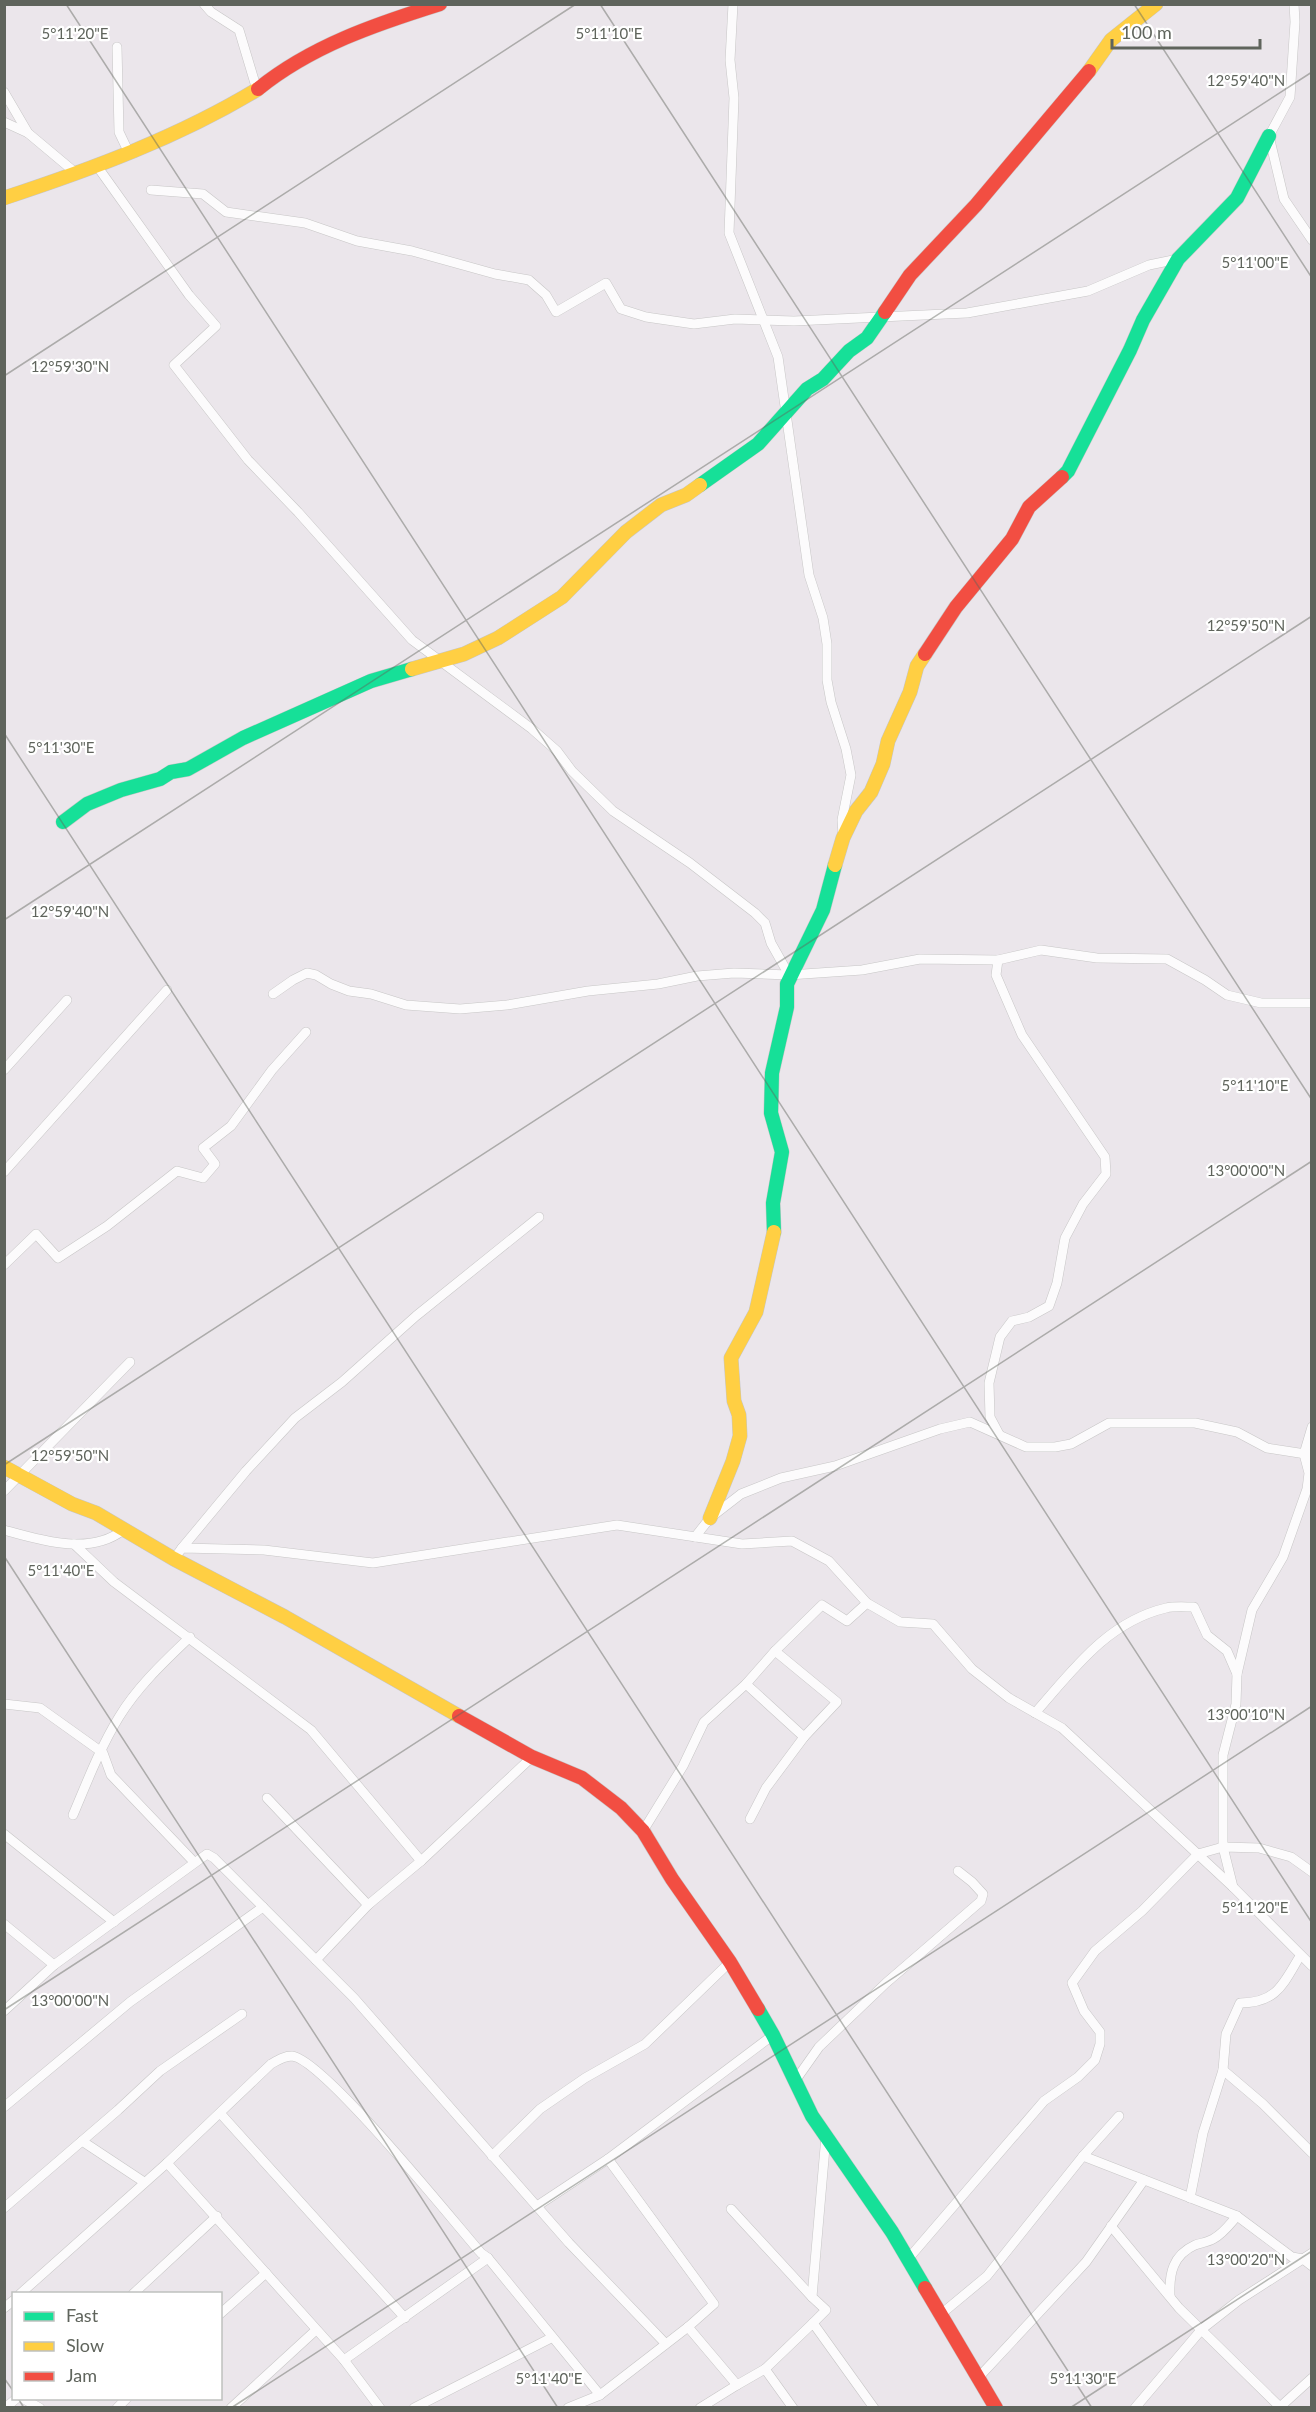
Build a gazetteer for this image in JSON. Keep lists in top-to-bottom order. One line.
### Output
{"legend":["Fast","Slow","Jam"],"scale_bar":"100 m","coordinates":["5°11'20\"E","5°11'10\"E","12°59'40\"N","5°11'00\"E","12°59'30\"N","12°59'50\"N","5°11'30\"E","13°00'00\"N","5°11'40\"E","13°00'10\"N","13°00'20\"N"]}
